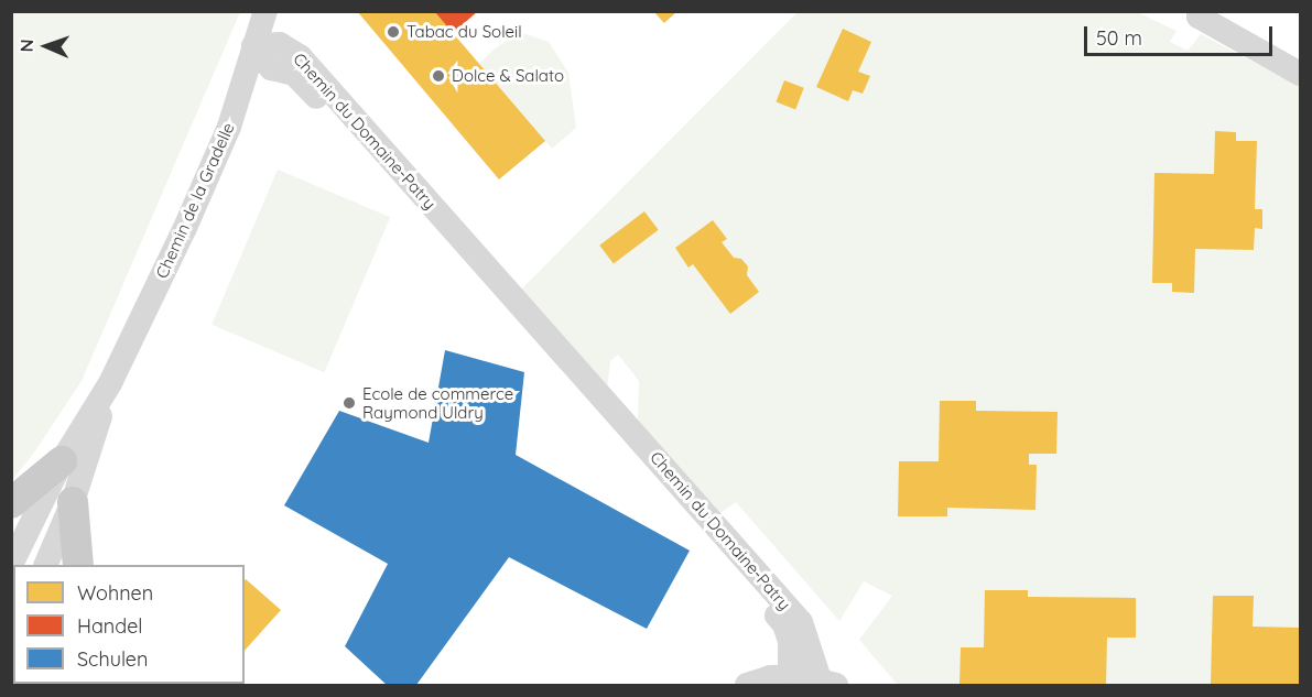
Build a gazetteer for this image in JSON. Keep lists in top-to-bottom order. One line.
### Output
{"streets":{"street":["Chemin du Domaine-Patry","Chemin de la Gradelle"]},"crossings":[["Chemin du Domaine-Patry","Chemin de la Gradelle"]],"places":["Tabac du Soleil","Dolce & Salato","Ecole de commerce Raymond Uldry"],"legend":["Wohnen","Handel","Schulen"],"scale_bar":"50 m","north":"left"}
